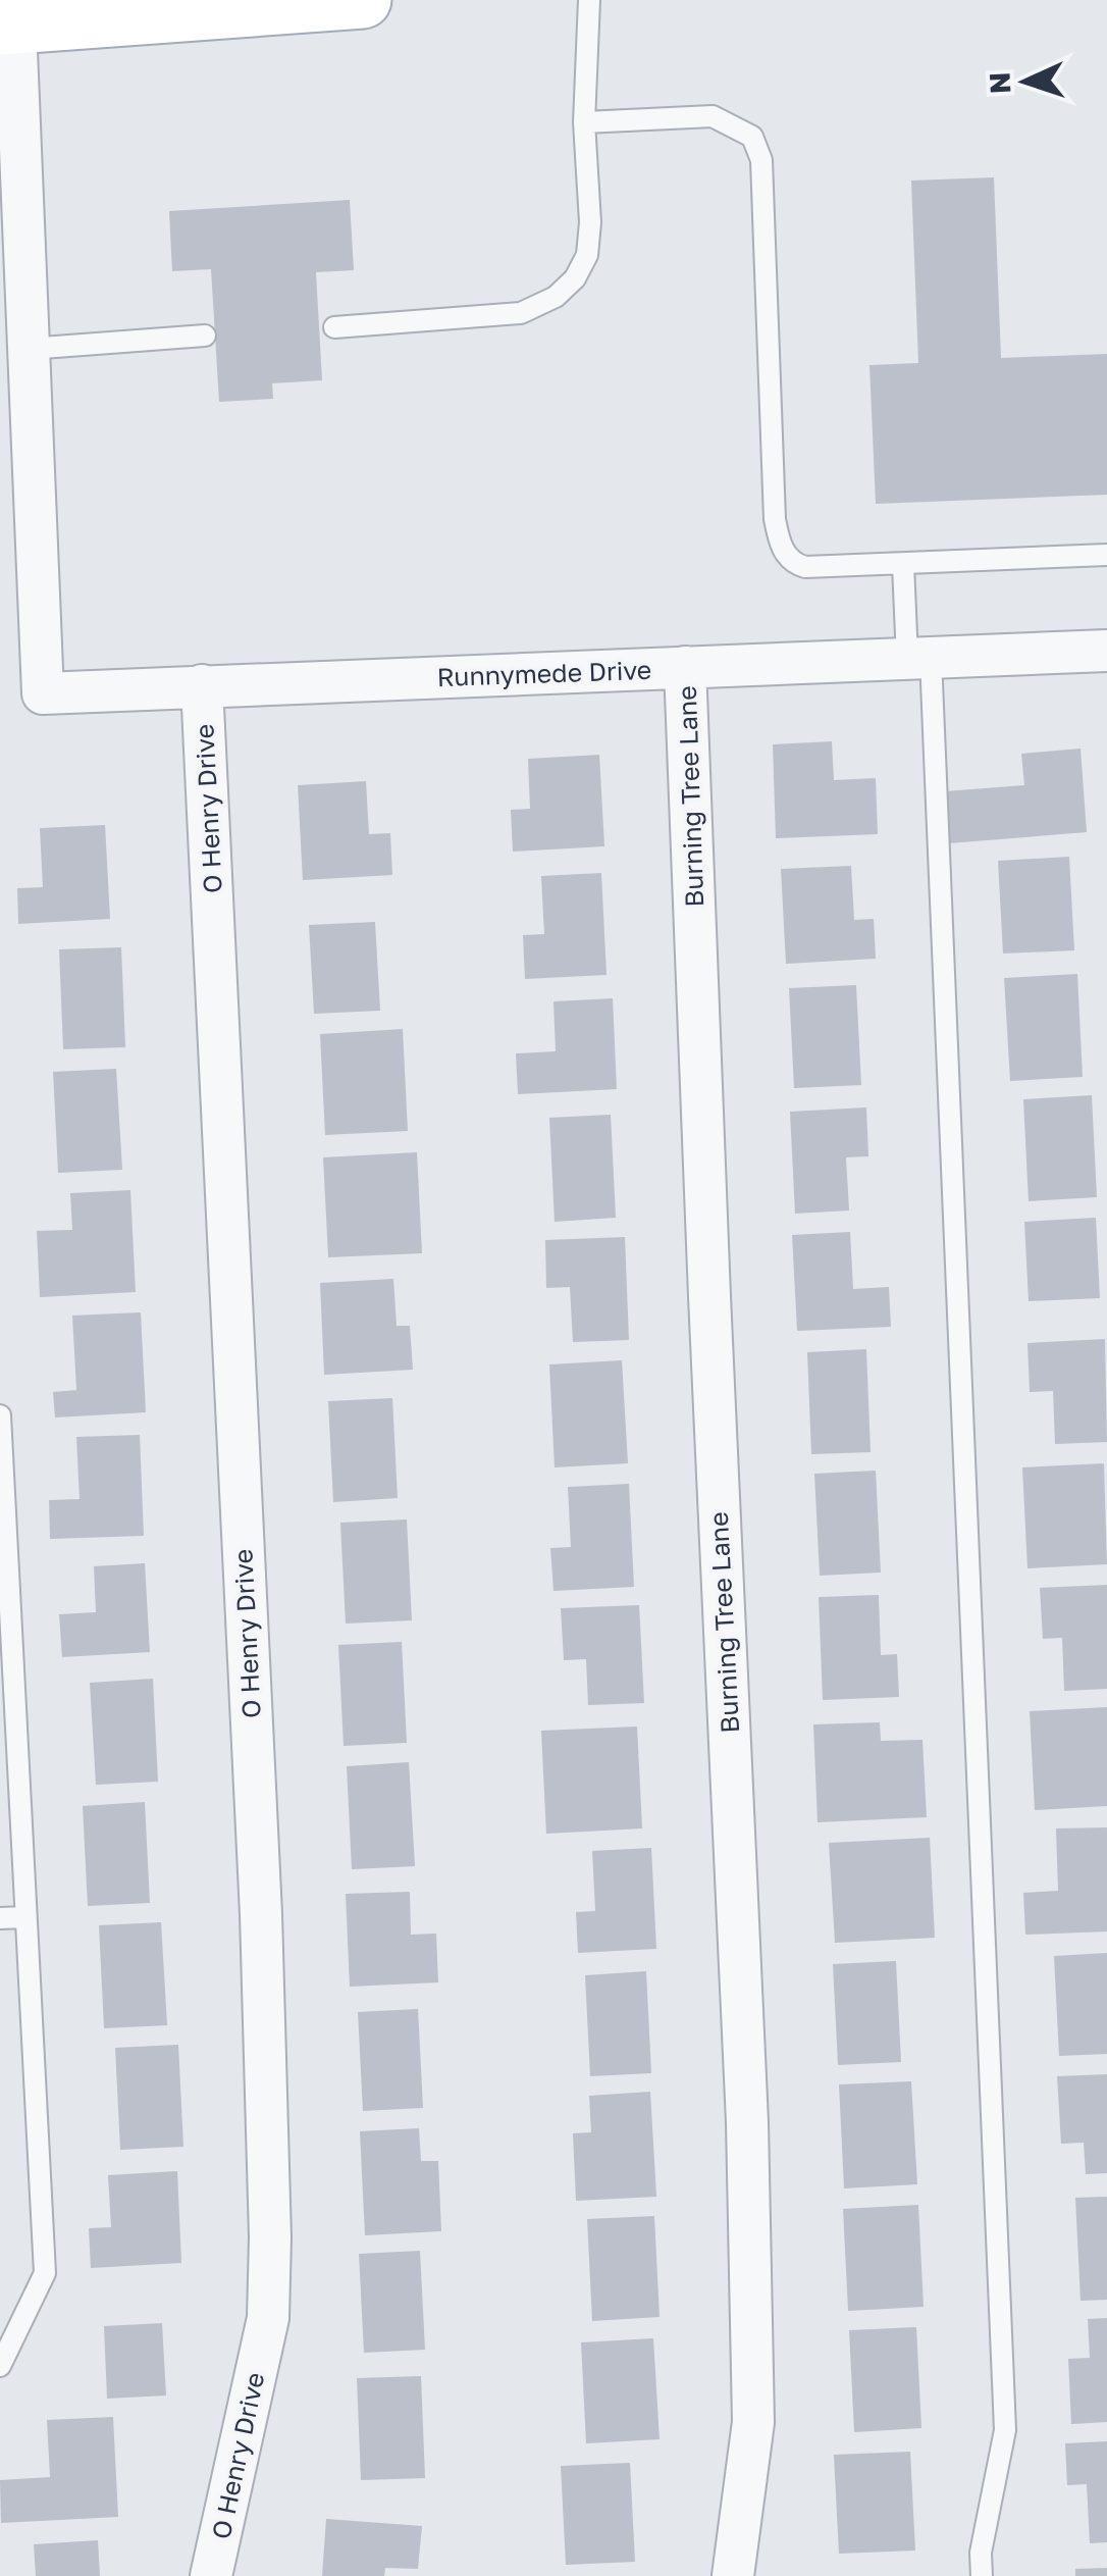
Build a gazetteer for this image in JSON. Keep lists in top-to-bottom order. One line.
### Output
{"streets":{"street":["Runnymede Drive","Burning Tree Lane","O Henry Drive"]},"crossings":[["Runnymede Drive","Burning Tree Lane"],["Runnymede Drive","O Henry Drive"]],"north":"left"}
